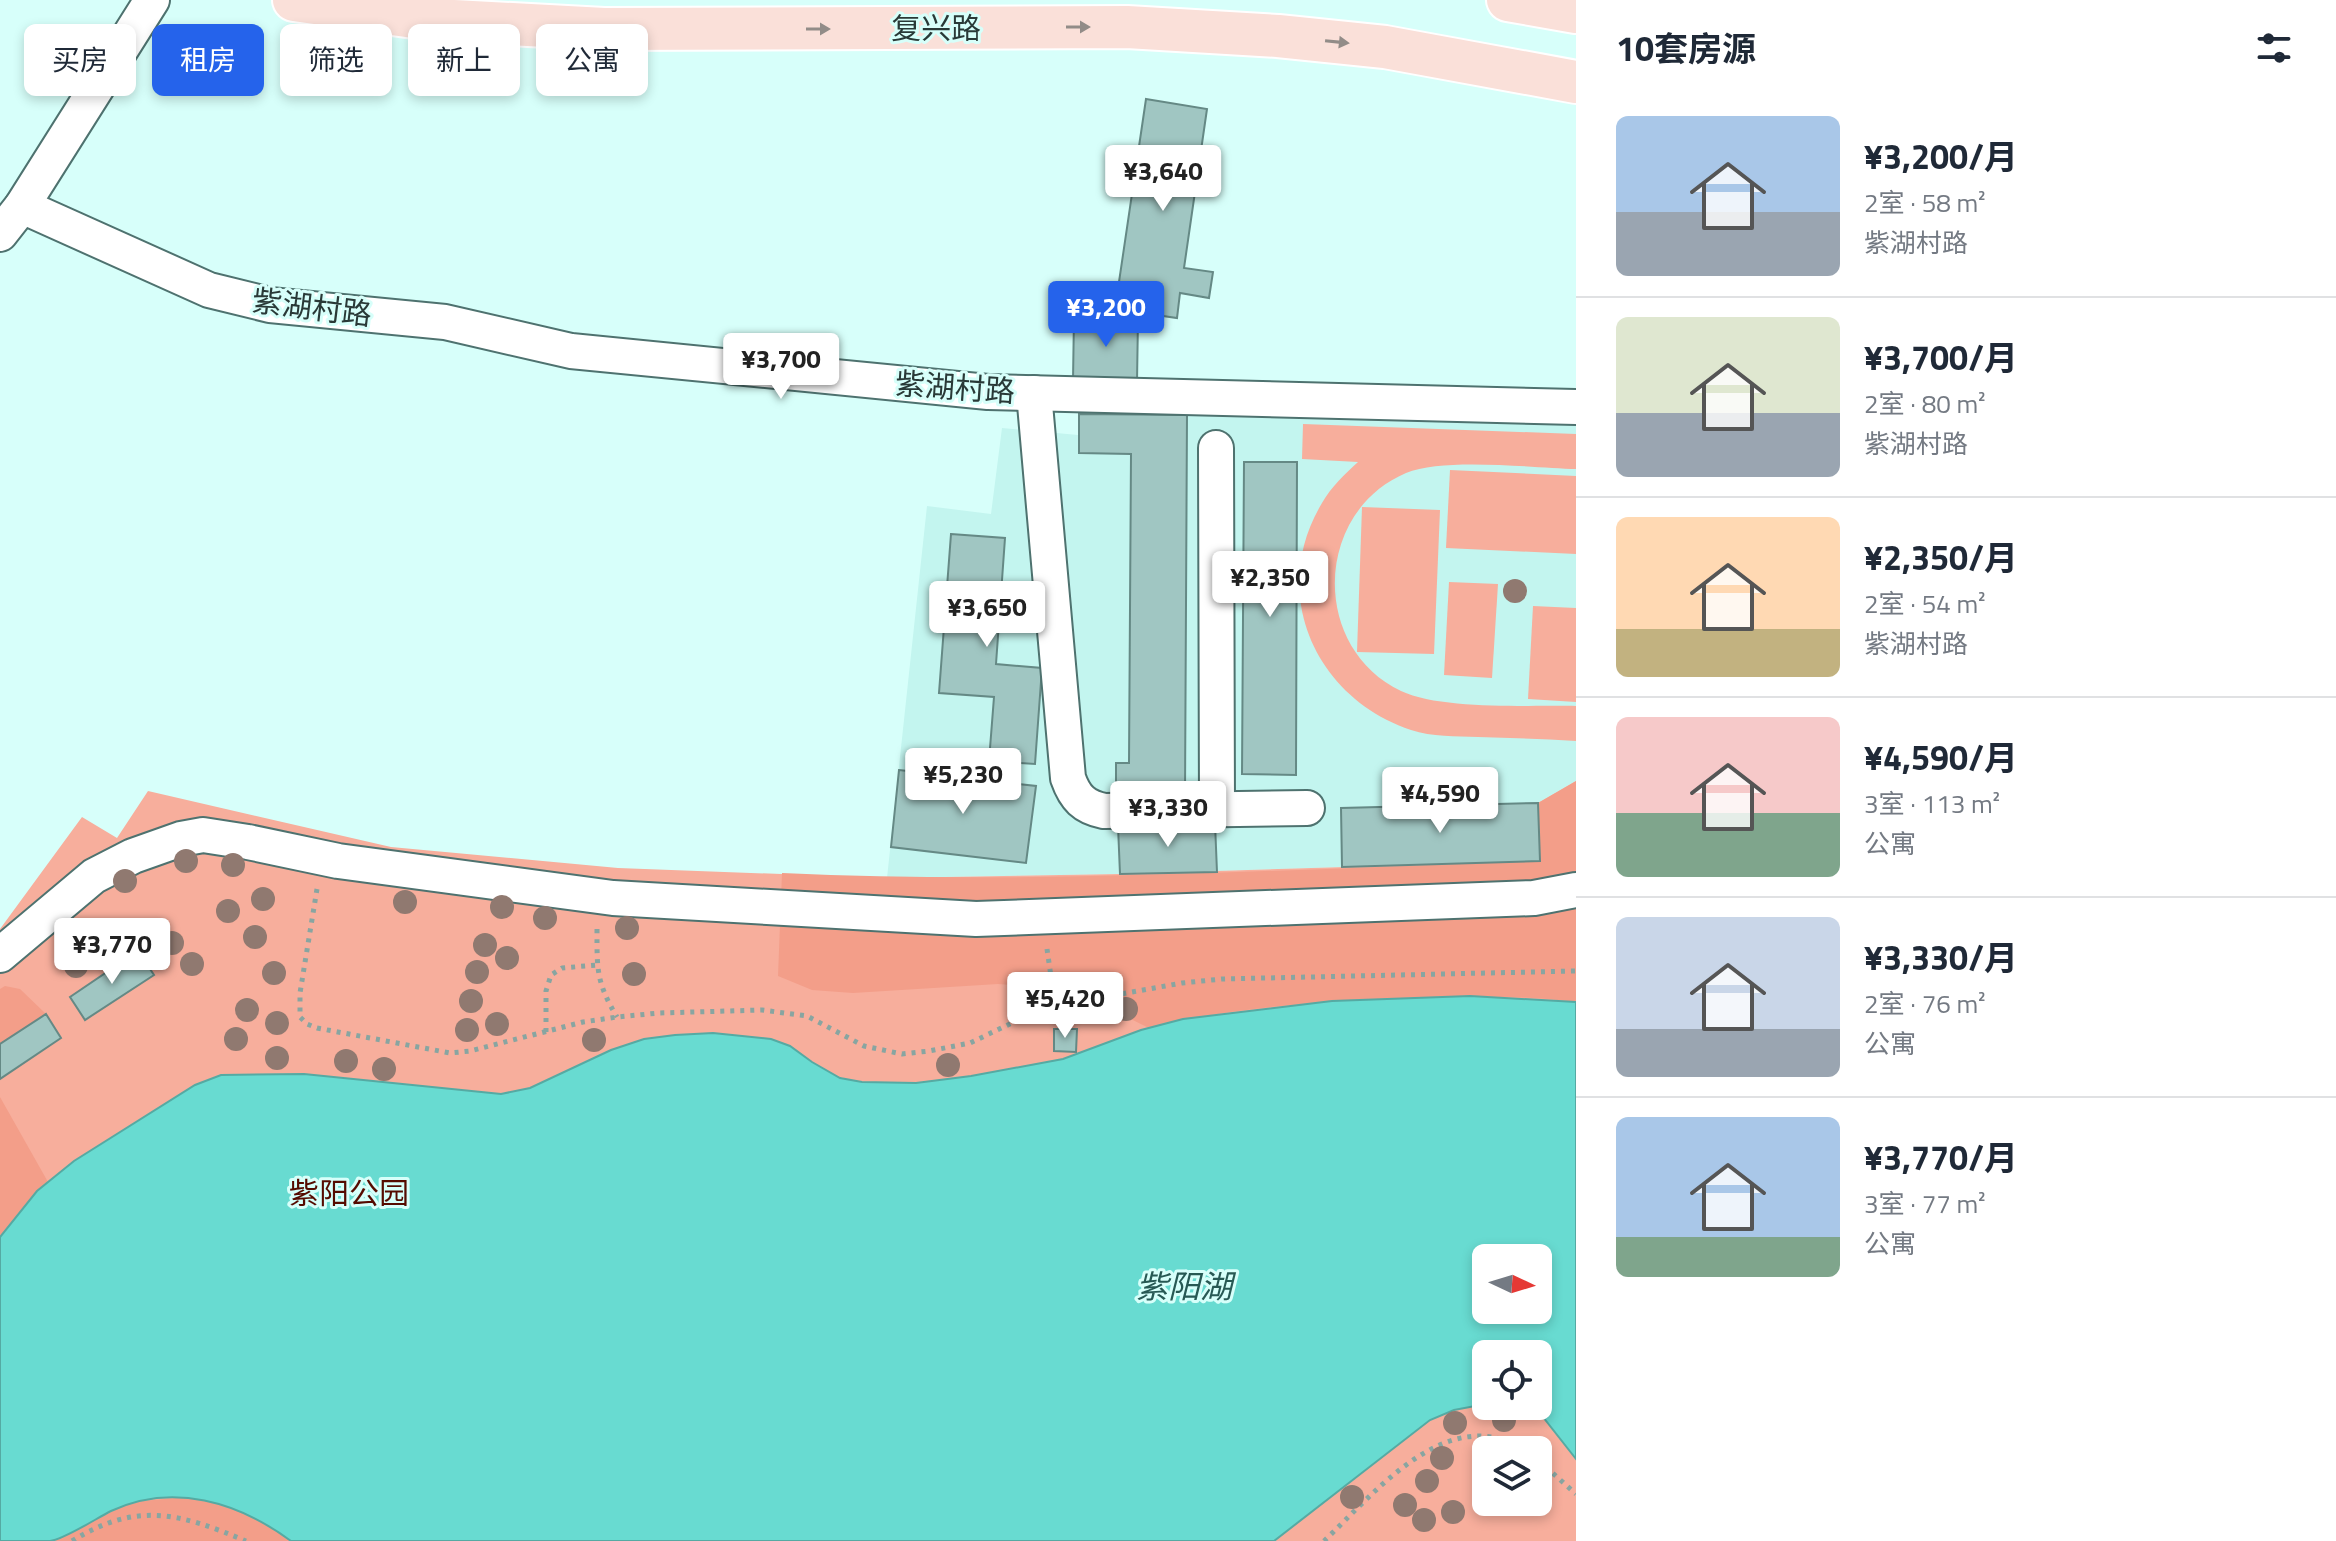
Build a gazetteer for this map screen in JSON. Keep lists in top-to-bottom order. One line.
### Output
{"streets":{"main road":["复兴路"],"street":["紫湖村路"]},"one_way":["复兴路"],"water":["紫阳湖"],"parks":["紫阳公园"],"north":"right","page":{"heading":"10套房源","chip":["买房","租房","筛选","新上","公寓"],"list":[{"name":"¥3,200/月","note":"2室 · 58 m² · 紫湖村路"},{"name":"¥3,700/月","note":"2室 · 80 m² · 紫湖村路"},{"name":"¥2,350/月","note":"2室 · 54 m² · 紫湖村路"},{"name":"¥4,590/月","note":"3室 · 113 m² · 公寓"},{"name":"¥3,330/月","note":"2室 · 76 m² · 公寓"},{"name":"¥3,770/月","note":"3室 · 77 m² · 公寓"}],"price":["¥3,640","¥3,200","¥3,700","¥2,350","¥3,650","¥5,230","¥4,590","¥3,330","¥3,770","¥5,420"]}}
